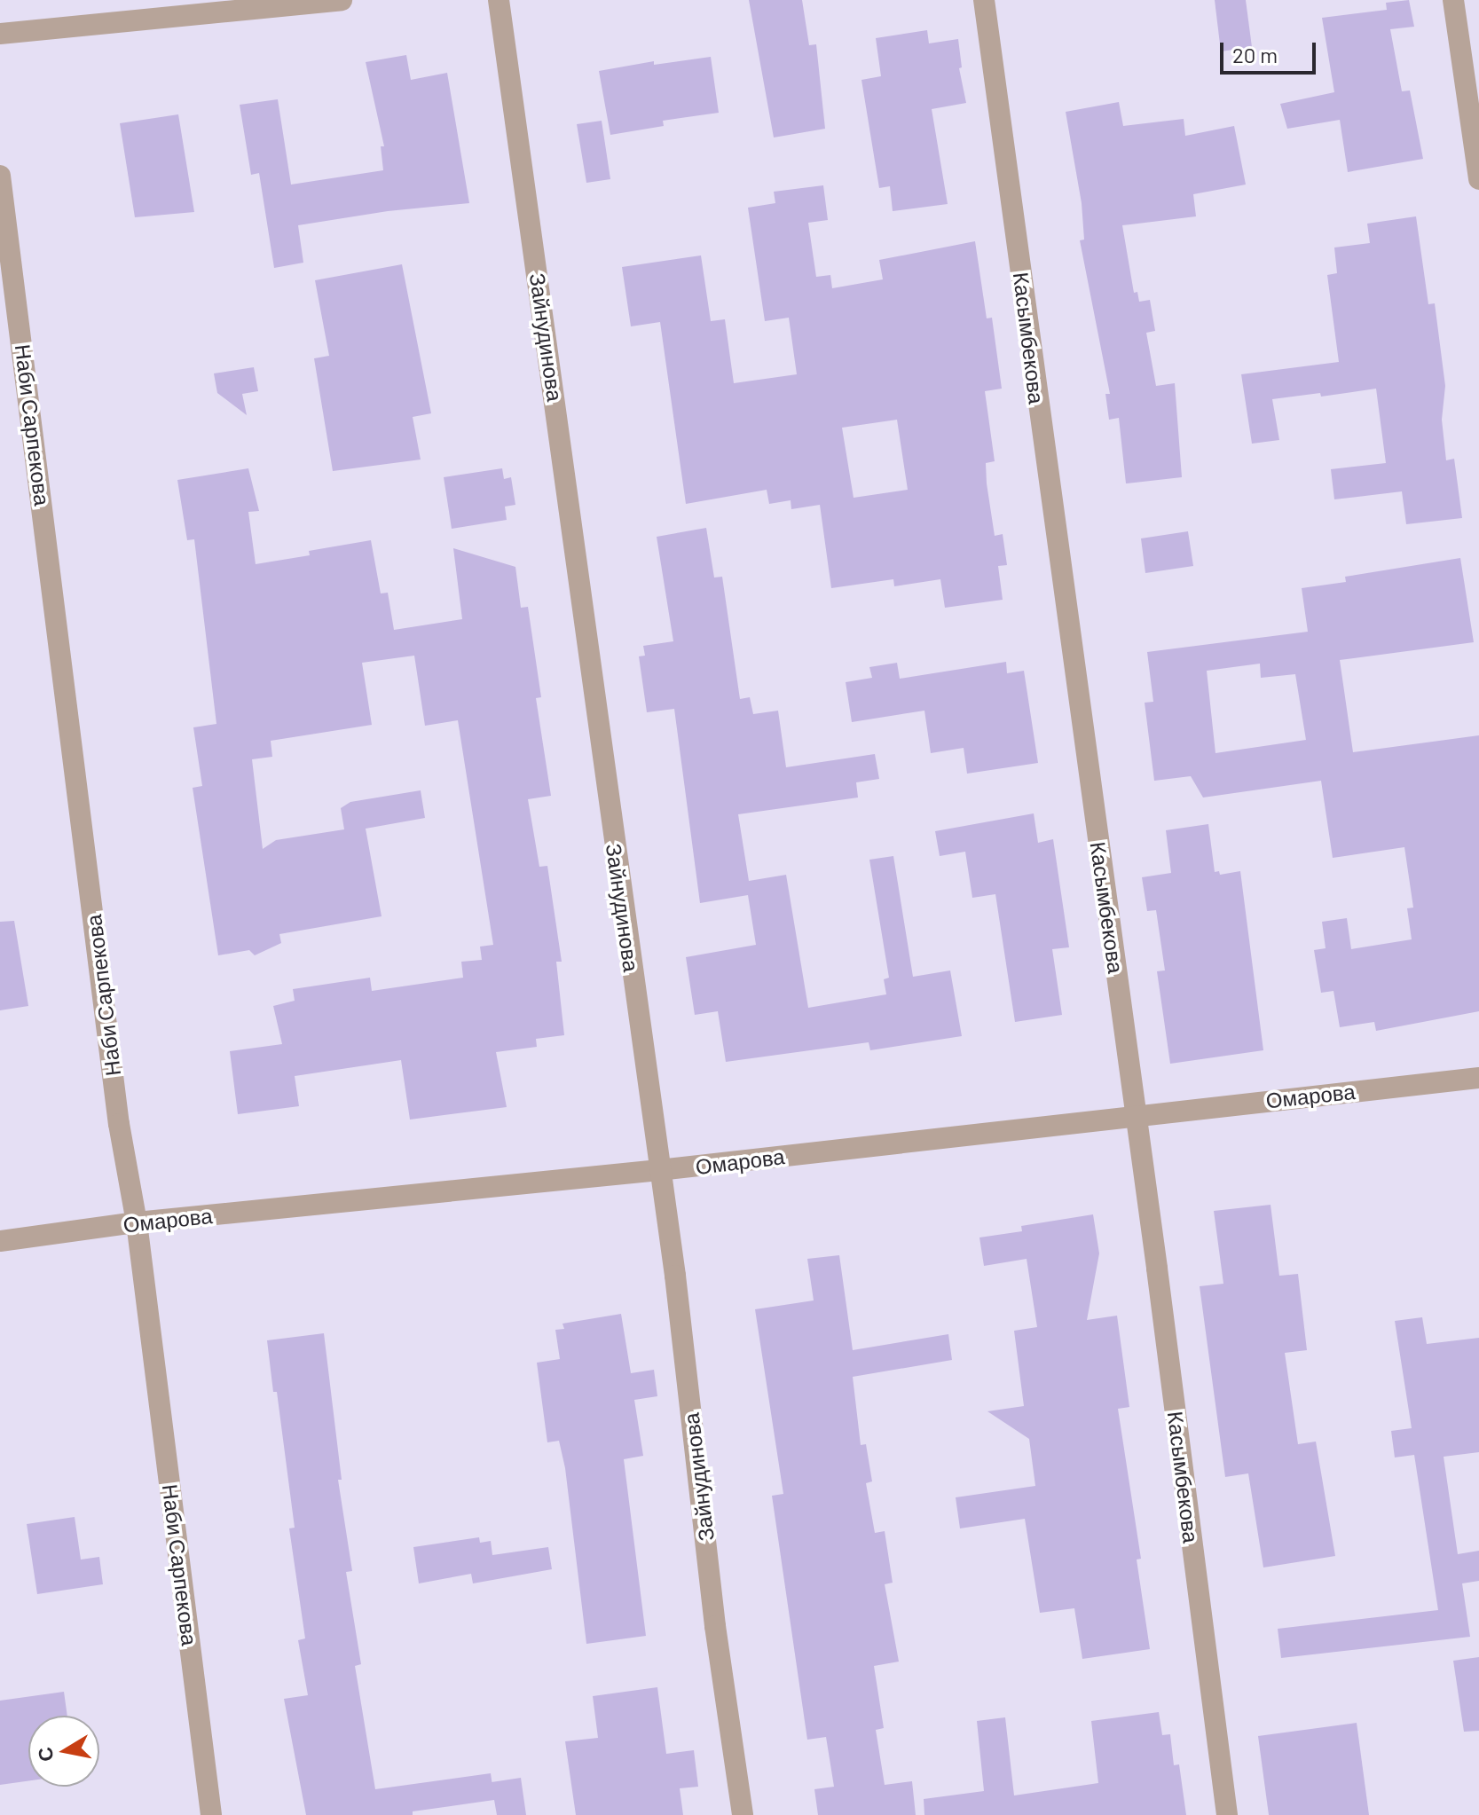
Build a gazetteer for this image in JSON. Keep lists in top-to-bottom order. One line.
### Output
{"streets":{"street":["Зайнудинова","Касымбекова","Наби Сарпекова","Омарова"]},"crossings":[["Зайнудинова","Омарова"],["Касымбекова","Омарова"],["Наби Сарпекова","Омарова"]],"scale_bar":"20 m","north":"left"}
